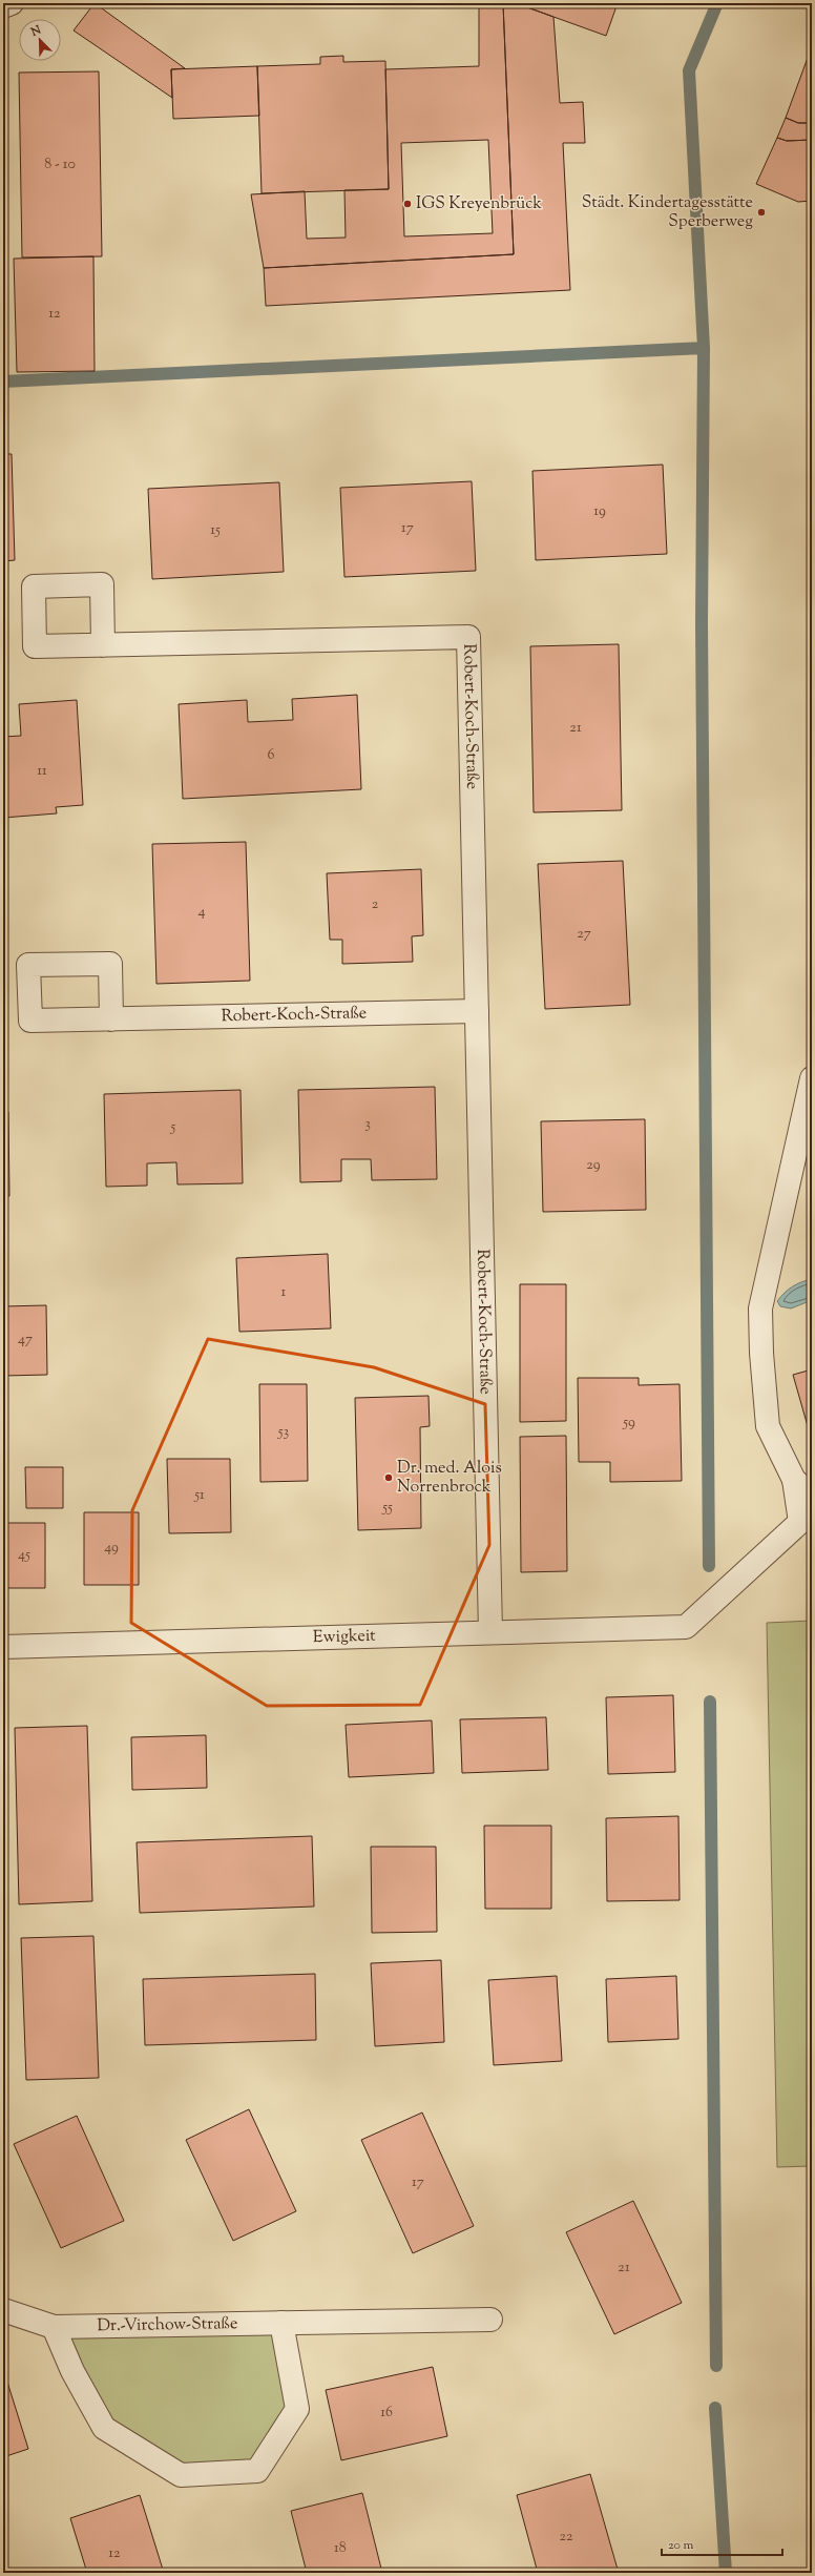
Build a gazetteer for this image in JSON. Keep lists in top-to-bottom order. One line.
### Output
{"streets":{"street":["Robert-Koch-Straße","Ewigkeit","Dr.-Virchow-Straße"]},"crossings":[["Robert-Koch-Straße","Ewigkeit"]],"places":["IGS Kreyenbrück","Städt. Kindertagesstätte Sperberweg","Dr. med. Alois Norrenbrock"],"house_numbers":["8 - 10","12","19","17","15","21","6","11","2","4","27","3","5","29","1","47","59","53","51","55","49","45","17","21","16","22","18","12"],"scale_bar":"20 m","north":"top left"}
